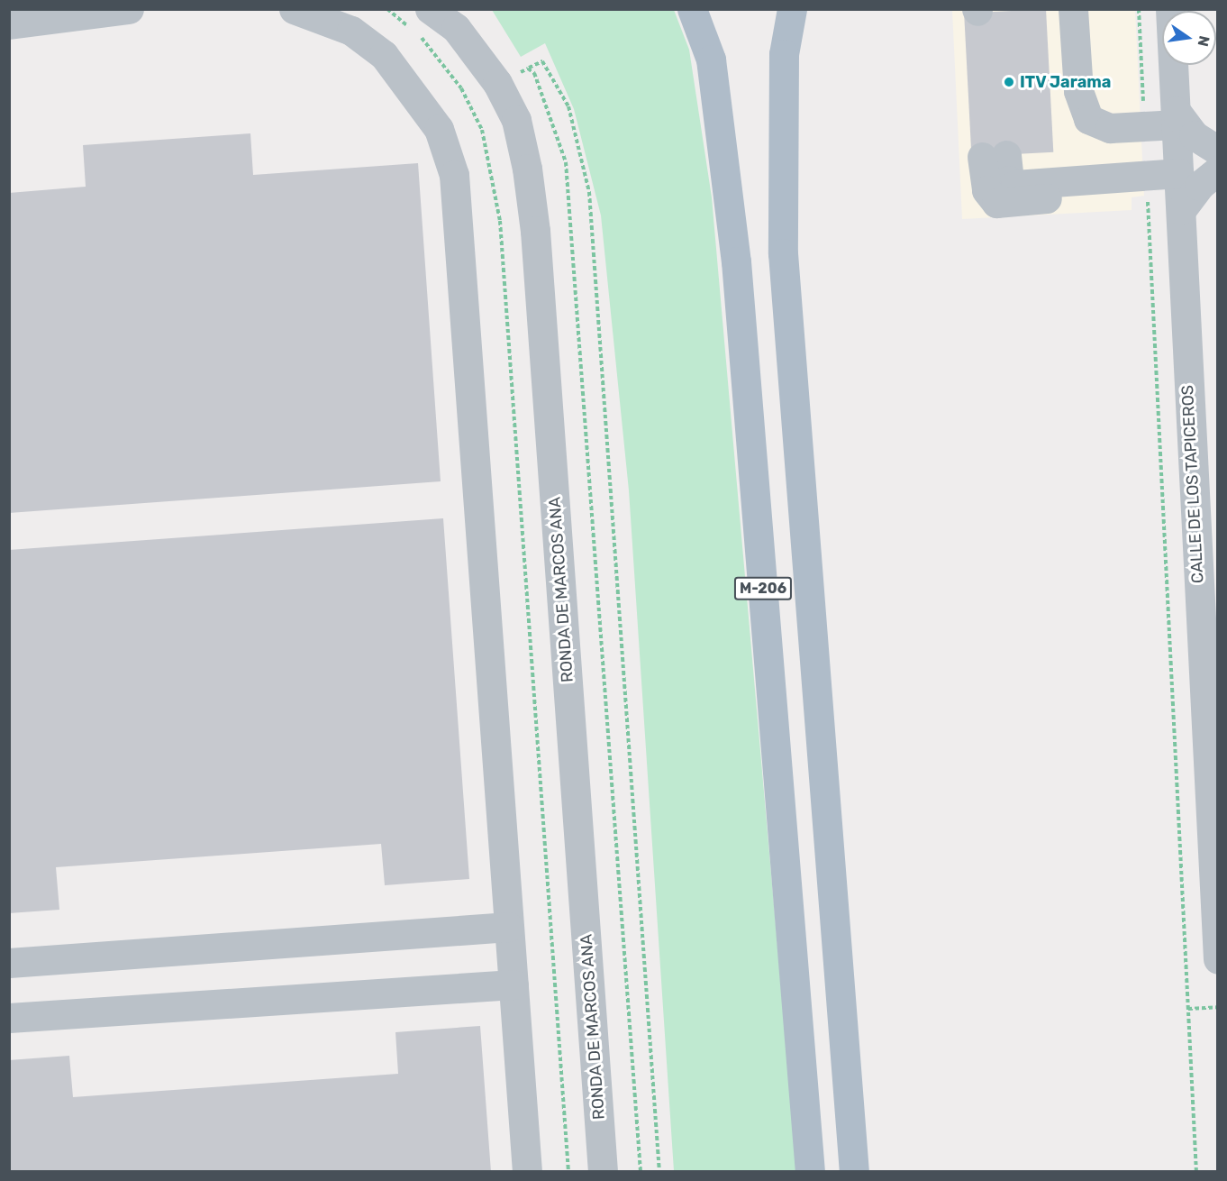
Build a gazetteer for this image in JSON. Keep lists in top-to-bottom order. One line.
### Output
{"streets":{"main road":["M-206"],"street":["CALLE DE LOS TAPICEROS","RONDA DE MARCOS ANA"]},"places":["ITV Jarama"],"north":"right"}
